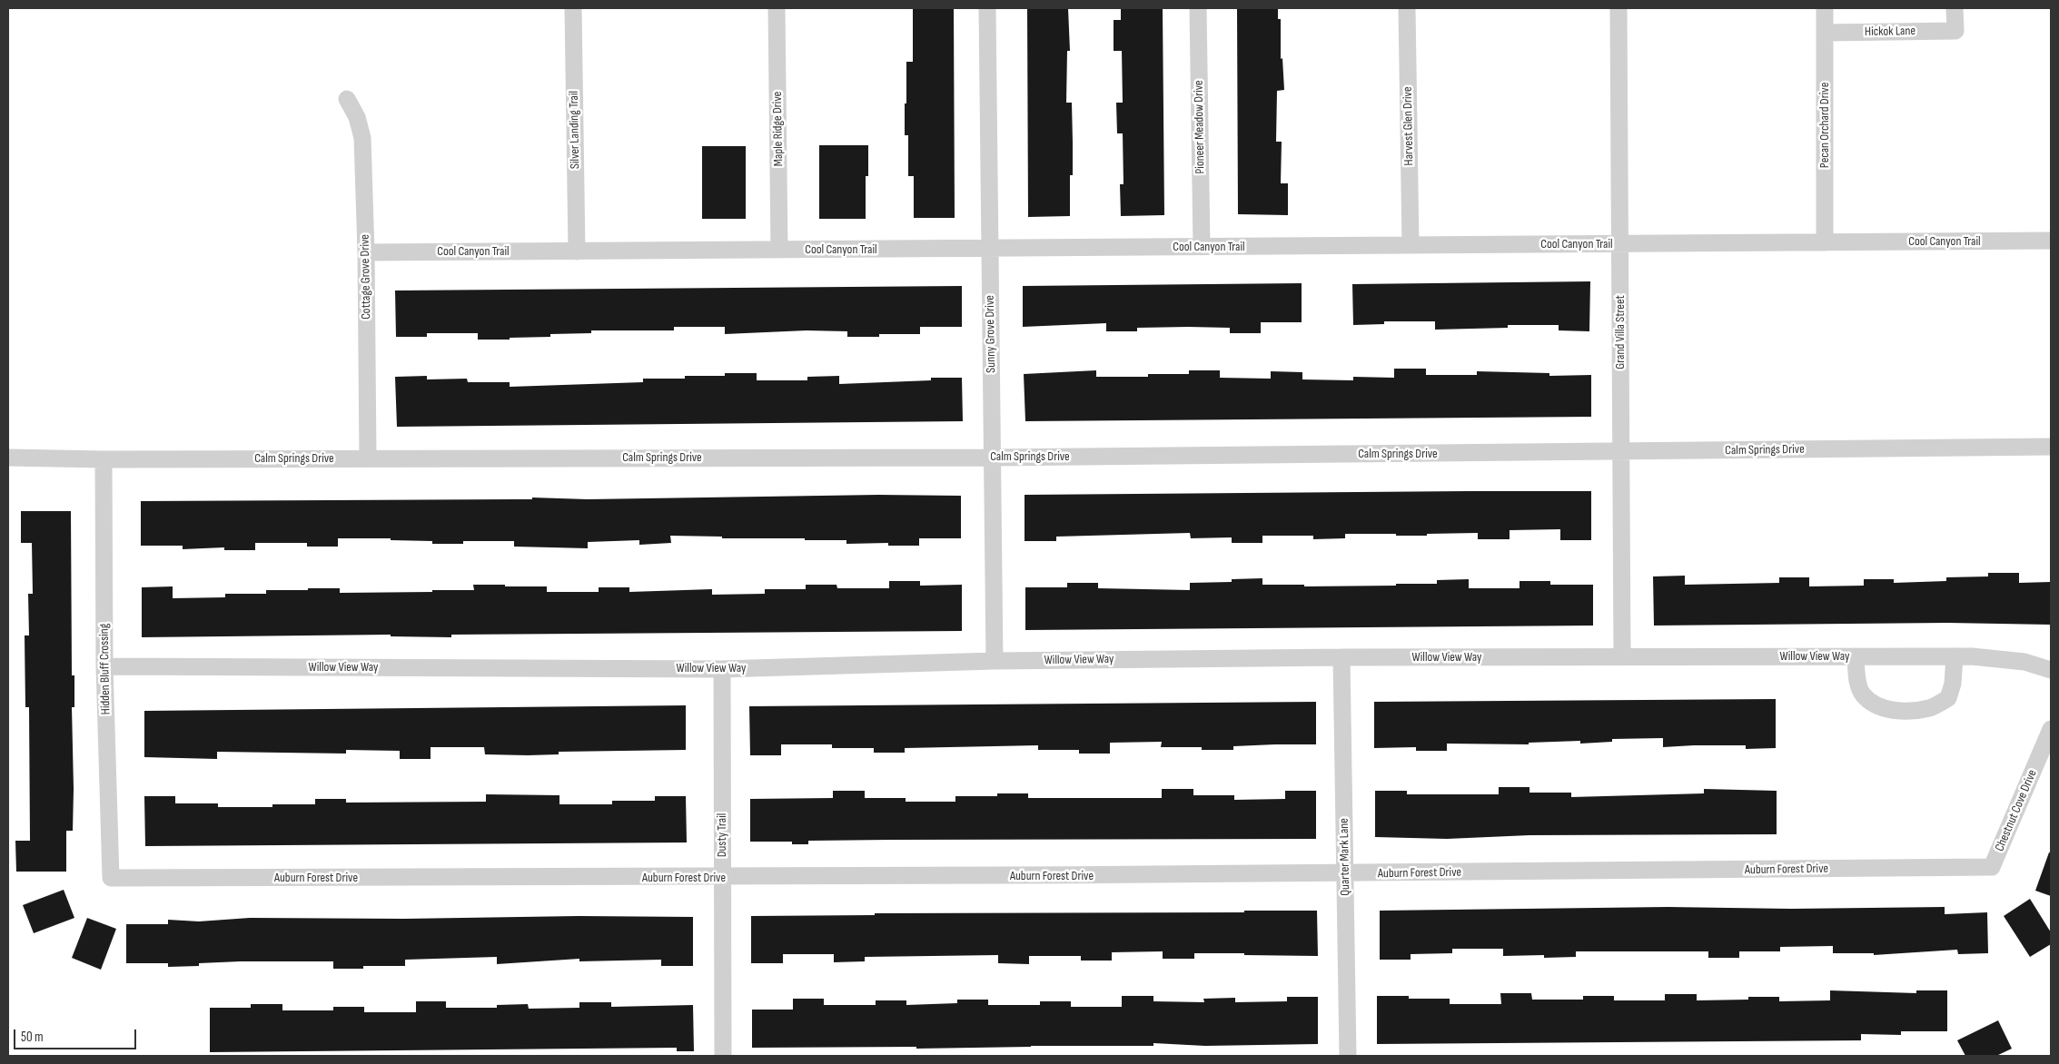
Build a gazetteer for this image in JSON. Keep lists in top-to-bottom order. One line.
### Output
{"streets":{"street":["Hickok Lane","Pecan Orchard Drive","Harvest Glen Drive","Pioneer Meadow Drive","Maple Ridge Drive","Silver Landing Trail","Cool Canyon Trail","Cottage Grove Drive","Grand Villa Street","Sunny Grove Drive","Calm Springs Drive","Willow View Way","Hidden Bluff Crossing","Chestnut Cove Drive","Dusty Trail","Quarter Mark Lane","Auburn Forest Drive"]},"crossings":[["Hickok Lane","Pecan Orchard Drive"],["Pecan Orchard Drive","Cool Canyon Trail"],["Harvest Glen Drive","Cool Canyon Trail"],["Pioneer Meadow Drive","Cool Canyon Trail"],["Maple Ridge Drive","Cool Canyon Trail"],["Silver Landing Trail","Cool Canyon Trail"],["Cool Canyon Trail","Cottage Grove Drive"],["Cool Canyon Trail","Grand Villa Street"],["Cool Canyon Trail","Sunny Grove Drive"],["Cottage Grove Drive","Calm Springs Drive"],["Grand Villa Street","Calm Springs Drive"],["Grand Villa Street","Willow View Way"],["Sunny Grove Drive","Calm Springs Drive"],["Sunny Grove Drive","Willow View Way"],["Calm Springs Drive","Hidden Bluff Crossing"],["Willow View Way","Hidden Bluff Crossing"],["Willow View Way","Dusty Trail"],["Willow View Way","Quarter Mark Lane"],["Hidden Bluff Crossing","Auburn Forest Drive"],["Chestnut Cove Drive","Auburn Forest Drive"],["Dusty Trail","Auburn Forest Drive"],["Quarter Mark Lane","Auburn Forest Drive"]],"scale_bar":"50 m"}
